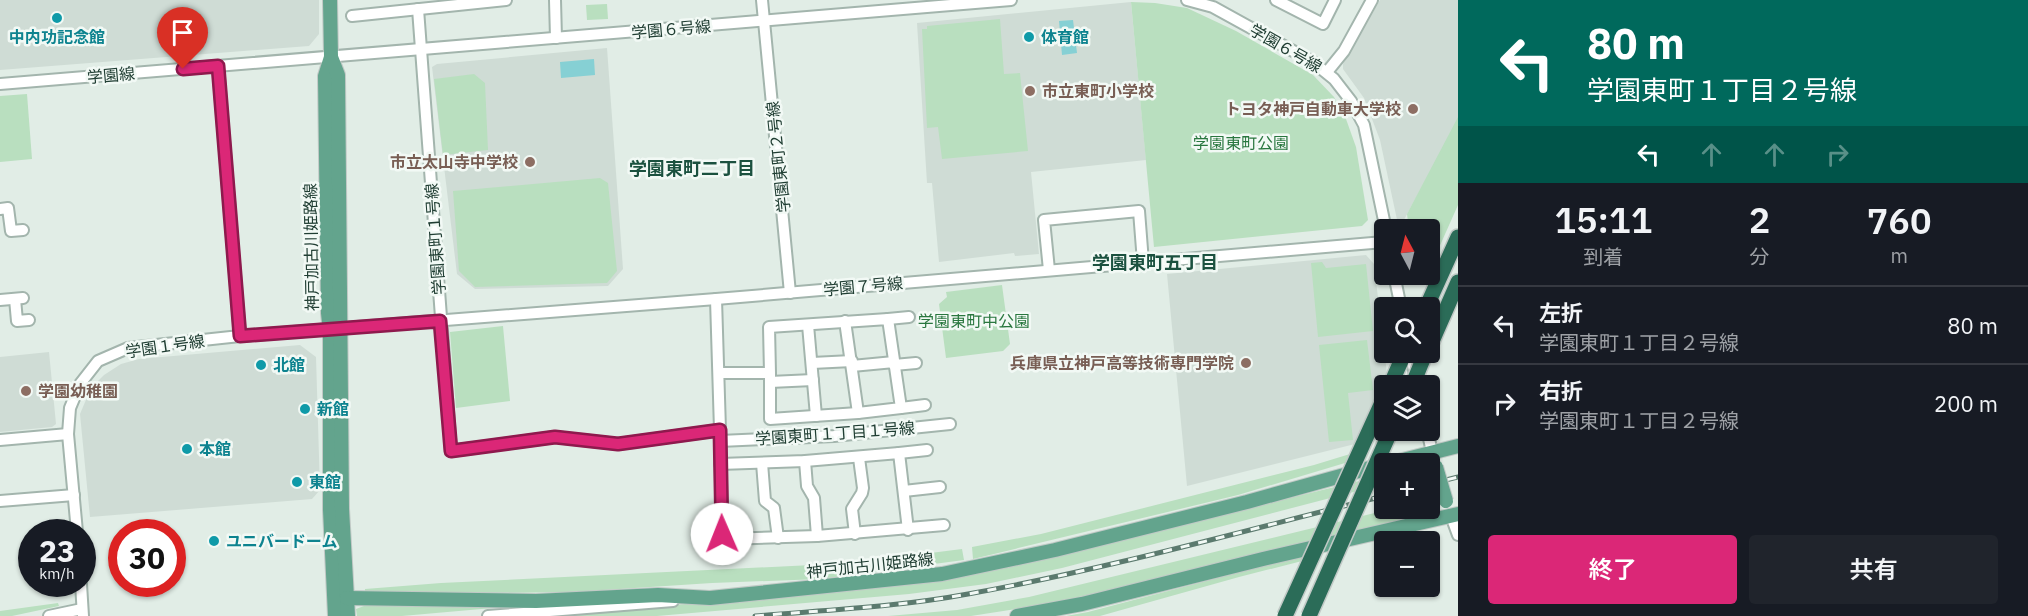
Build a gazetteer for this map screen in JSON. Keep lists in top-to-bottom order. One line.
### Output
{"streets":{"main road":["神戸加古川姫路線"],"street":["学園６号線","学園線","学園東町２号線","学園東町１号線","学園７号線","学園１号線","学園東町１丁目１号線"]},"crossings":[["学園６号線","学園線"],["学園６号線","学園東町２号線"],["学園６号線","学園東町１号線"],["学園６号線","神戸加古川姫路線"],["学園線","神戸加古川姫路線"],["学園東町２号線","学園７号線"],["学園東町１号線","学園７号線"],["学園東町１号線","学園東町１丁目１号線"],["神戸加古川姫路線","学園７号線"],["神戸加古川姫路線","学園１号線"],["学園７号線","学園１号線"]],"districts":["学園東町二丁目","学園東町五丁目"],"parks":["学園東町公園","学園東町中公園"],"places":["中内功記念館","体育館","市立東町小学校","トヨタ神戸自動車大学校","市立太山寺中学校","兵庫県立神戸高等技術専門学院","北館","学園幼稚園","新館","本館","東館","ユニバードーム"],"north":"top","page":{"turn":["80 m","学園東町１丁目２号線"],"eta":["15:11","到着","2","分","760","m"],"map_buttons":["+","−"],"list":[{"name":"左折","note":"学園東町１丁目２号線","value":"80 m"},{"name":"右折","note":"学園東町１丁目２号線","value":"200 m"}],"speed":"23 km/h","limit":"30","buttons":["終了","共有"]}}
